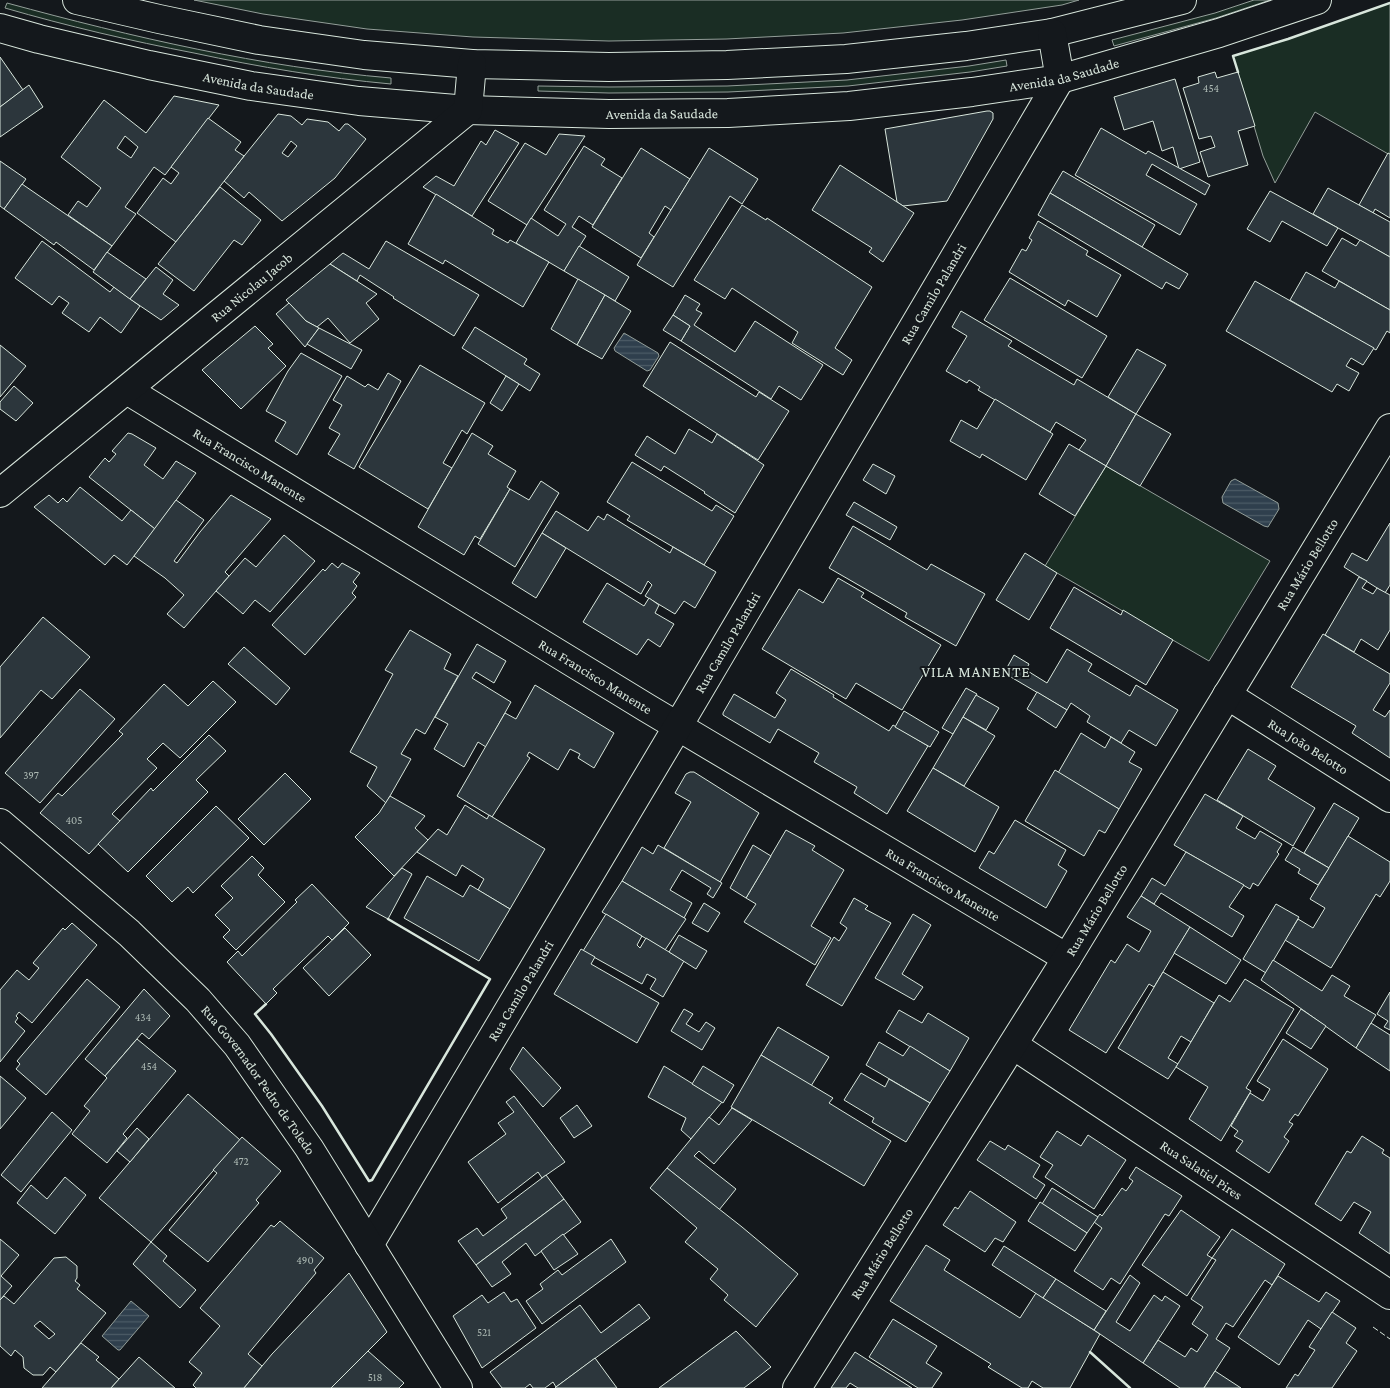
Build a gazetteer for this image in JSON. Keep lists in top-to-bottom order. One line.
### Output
{"streets":{"street":["Avenida da Saudade","Rua Nicolau Jacob","Rua Camilo Palandri","Rua Francisco Manente","Rua Mário Bellotto","Rua João Belotto","Rua Governador Pedro de Toledo","Rua Salatiel Pires"]},"crossings":[["Avenida da Saudade","Rua Nicolau Jacob"],["Avenida da Saudade","Rua Camilo Palandri"],["Rua Nicolau Jacob","Rua Francisco Manente"],["Rua Camilo Palandri","Rua Francisco Manente"],["Rua Camilo Palandri","Rua Governador Pedro de Toledo"],["Rua Francisco Manente","Rua Mário Bellotto"],["Rua Mário Bellotto","Rua João Belotto"],["Rua Mário Bellotto","Rua Salatiel Pires"]],"districts":["VILA MANENTE"],"house_numbers":["454","397","405","434","454","472","490","521","518"]}
